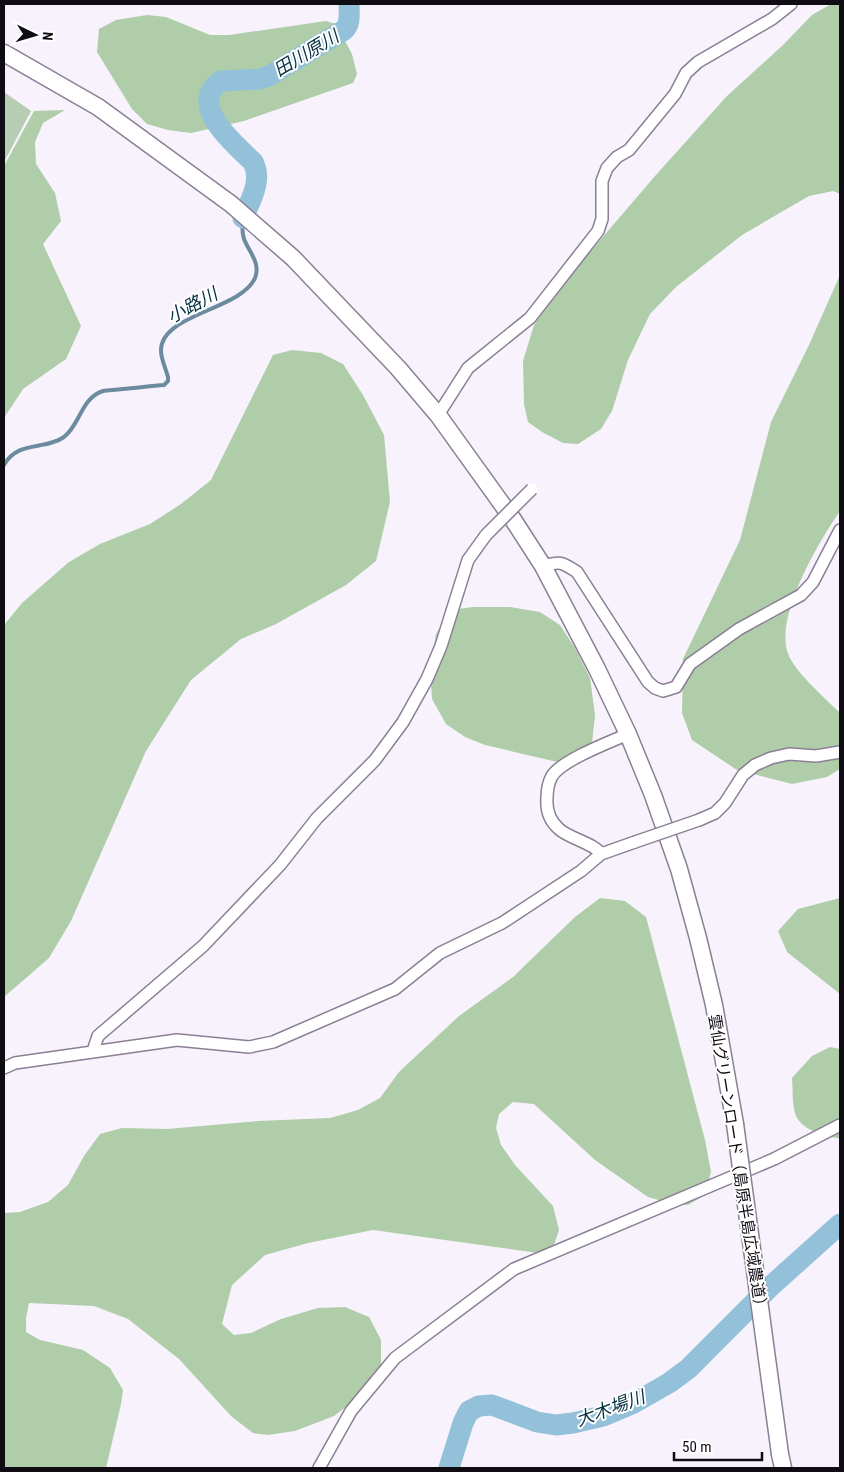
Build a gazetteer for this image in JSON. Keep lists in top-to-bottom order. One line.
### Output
{"streets":{"street":["雲仙グリーンロード（島原半島広域農道）"]},"water":["田川原川","小路川","大木場川"],"scale_bar":"50 m","north":"right"}
